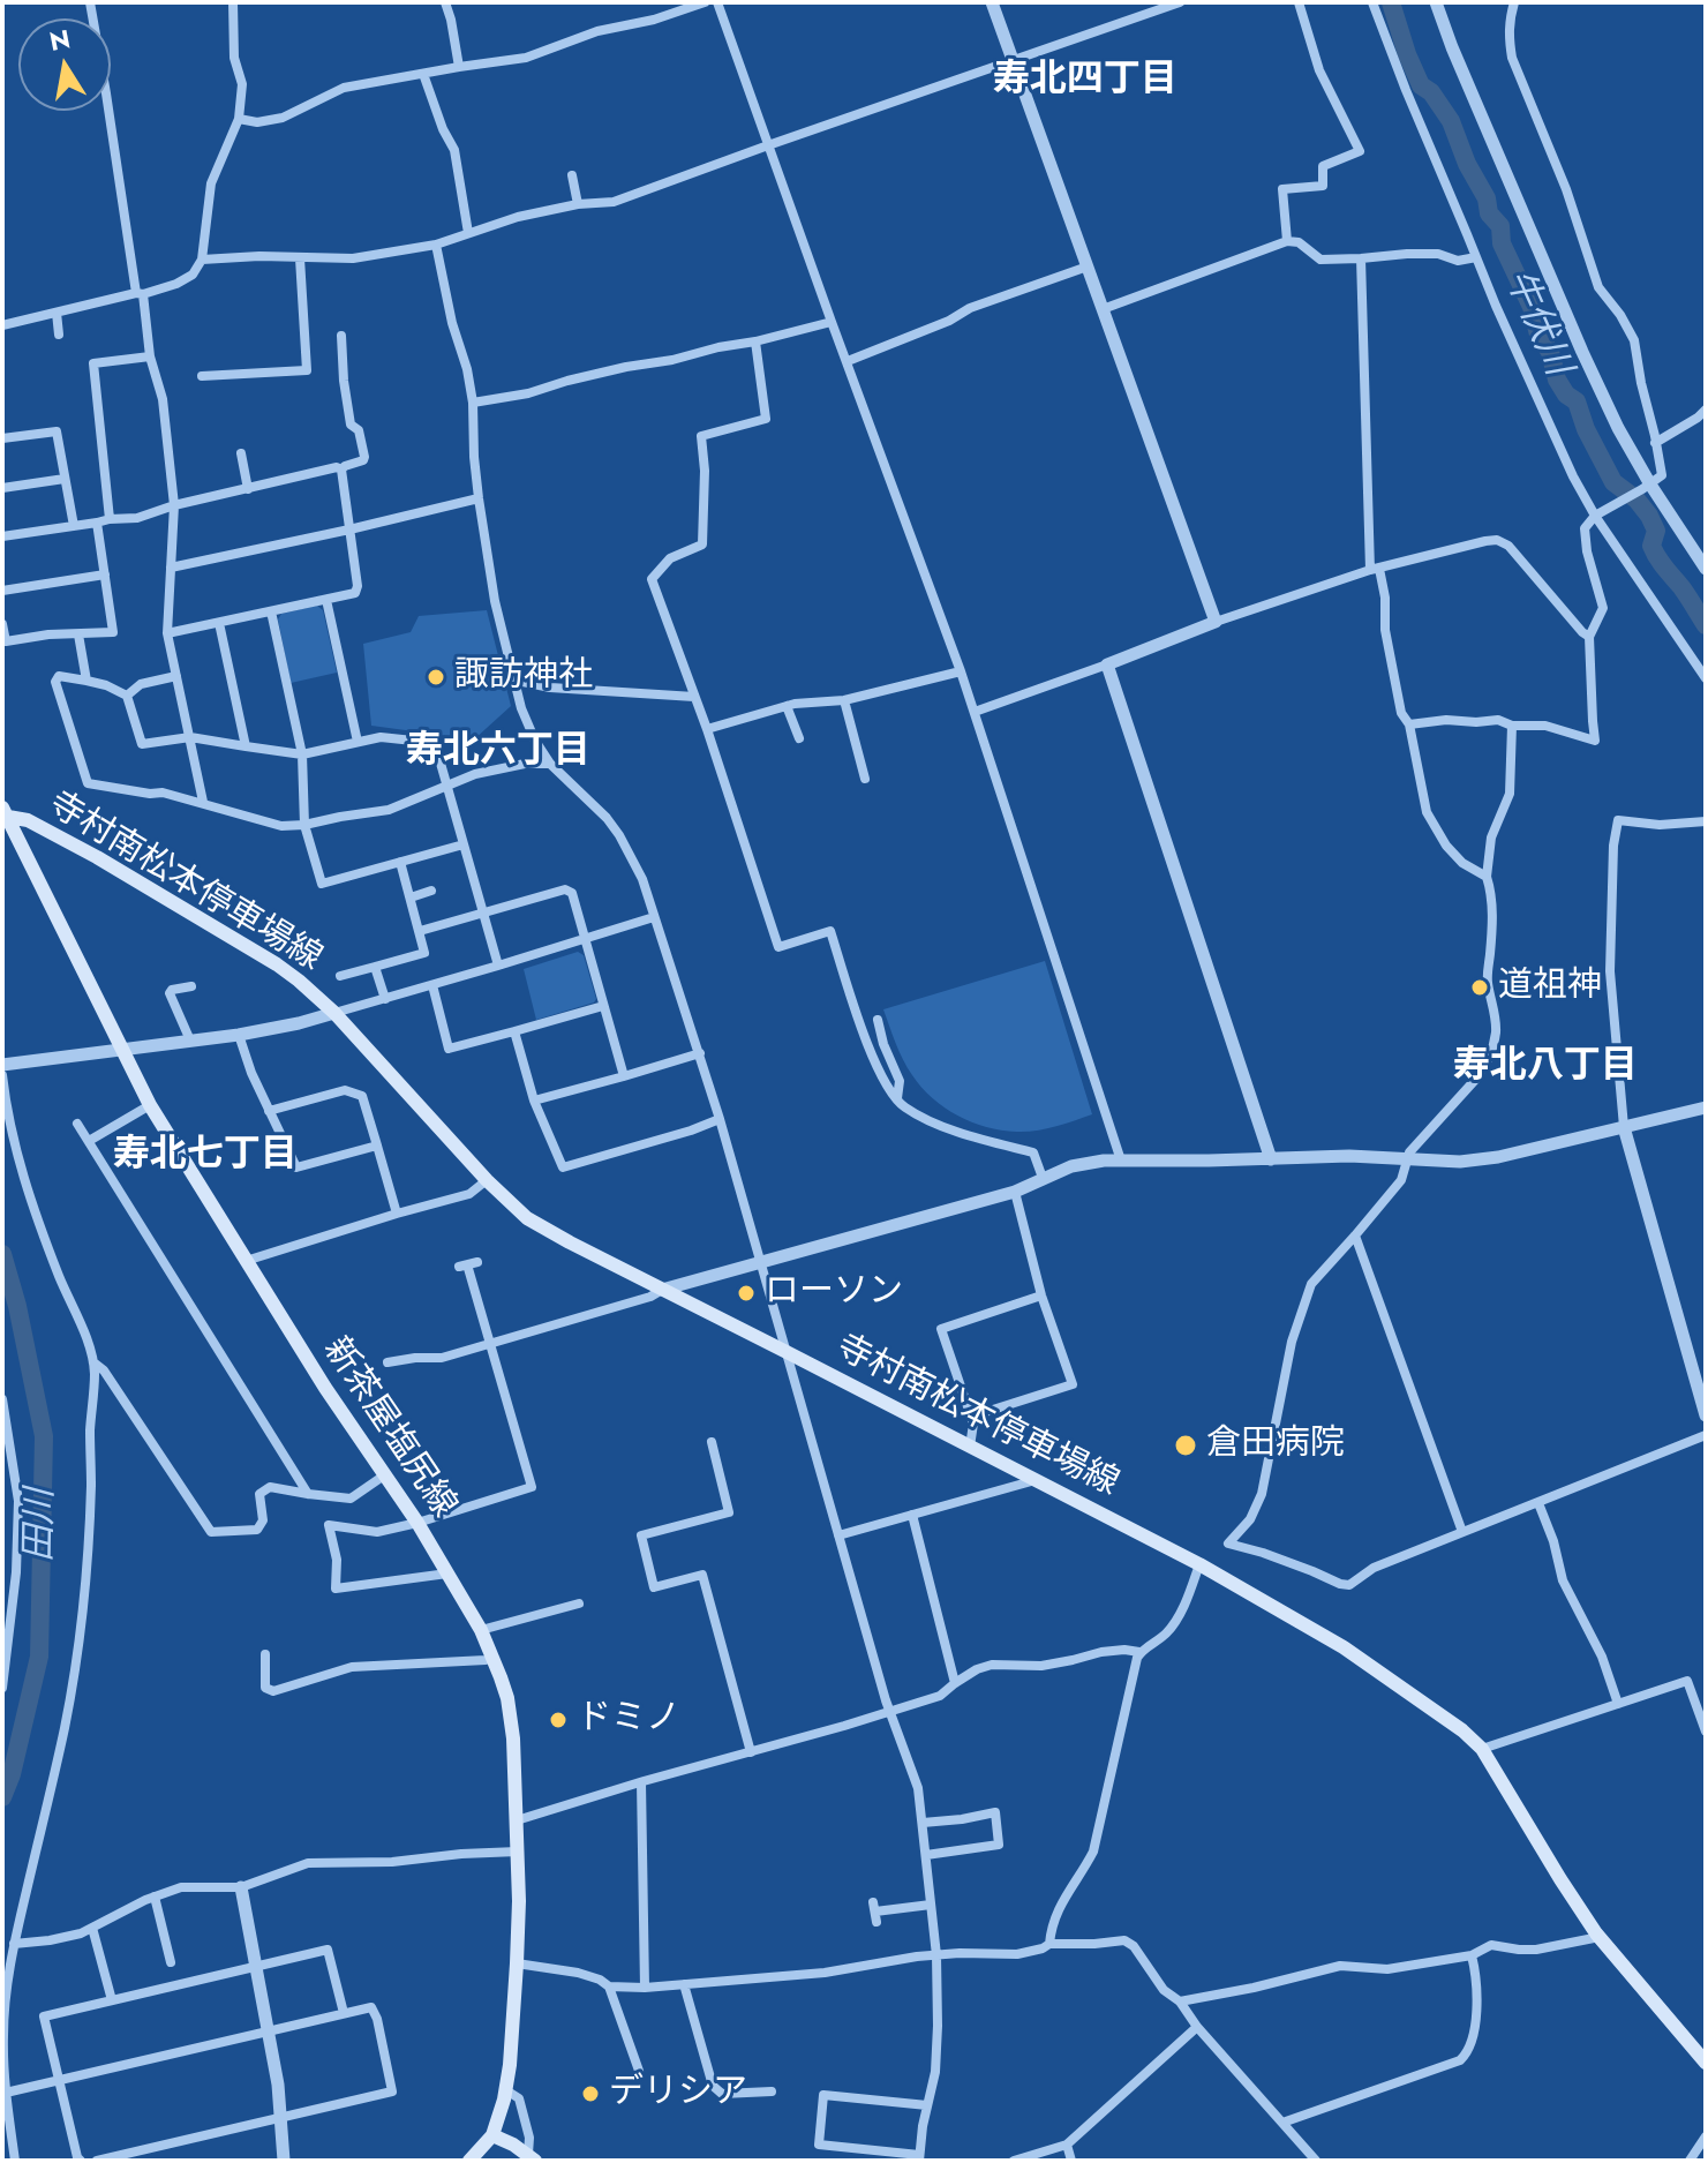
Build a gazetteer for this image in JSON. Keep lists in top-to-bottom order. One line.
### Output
{"streets":{"main road":["寺村南松本停車場線","新茶屋塩尻線"]},"crossings":[["寺村南松本停車場線","新茶屋塩尻線"]],"districts":["寿北四丁目","寿北六丁目","寿北八丁目","寿北七丁目"],"water":["牛伏川","田川"],"places":["諏訪神社","道祖神","ローソン","倉田病院","ドミノ","デリシア"],"north":"top"}
